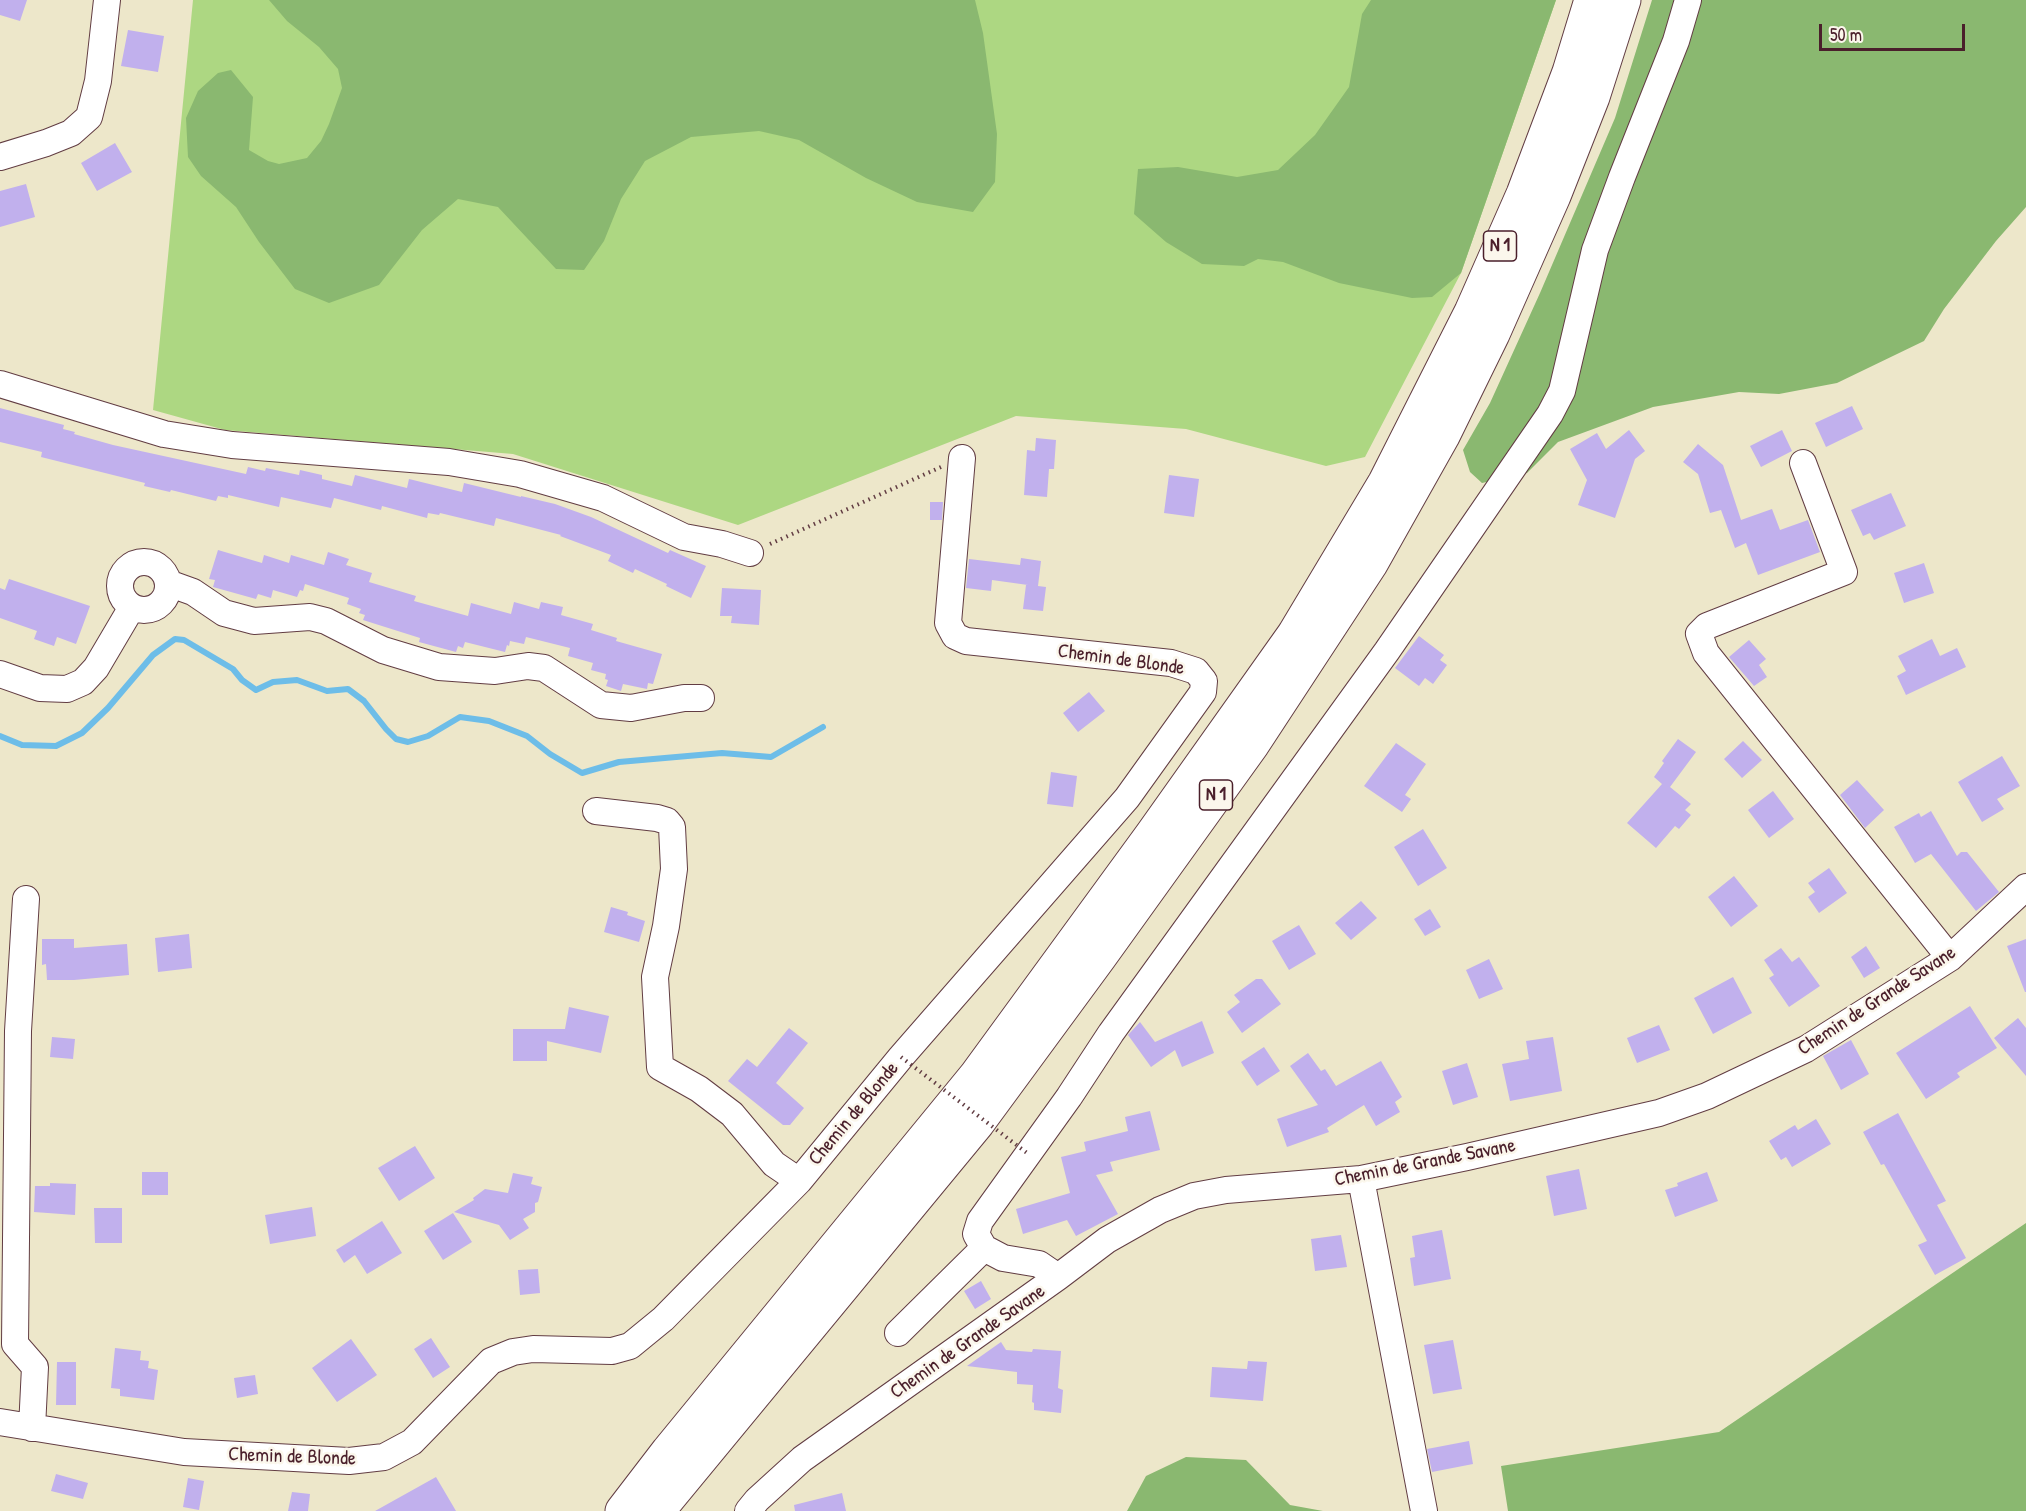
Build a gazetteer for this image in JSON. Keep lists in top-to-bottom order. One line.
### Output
{"streets":{"highway":["N 1"],"street":["Chemin de Blonde","Chemin de Grande Savane"]},"scale_bar":"50 m"}
